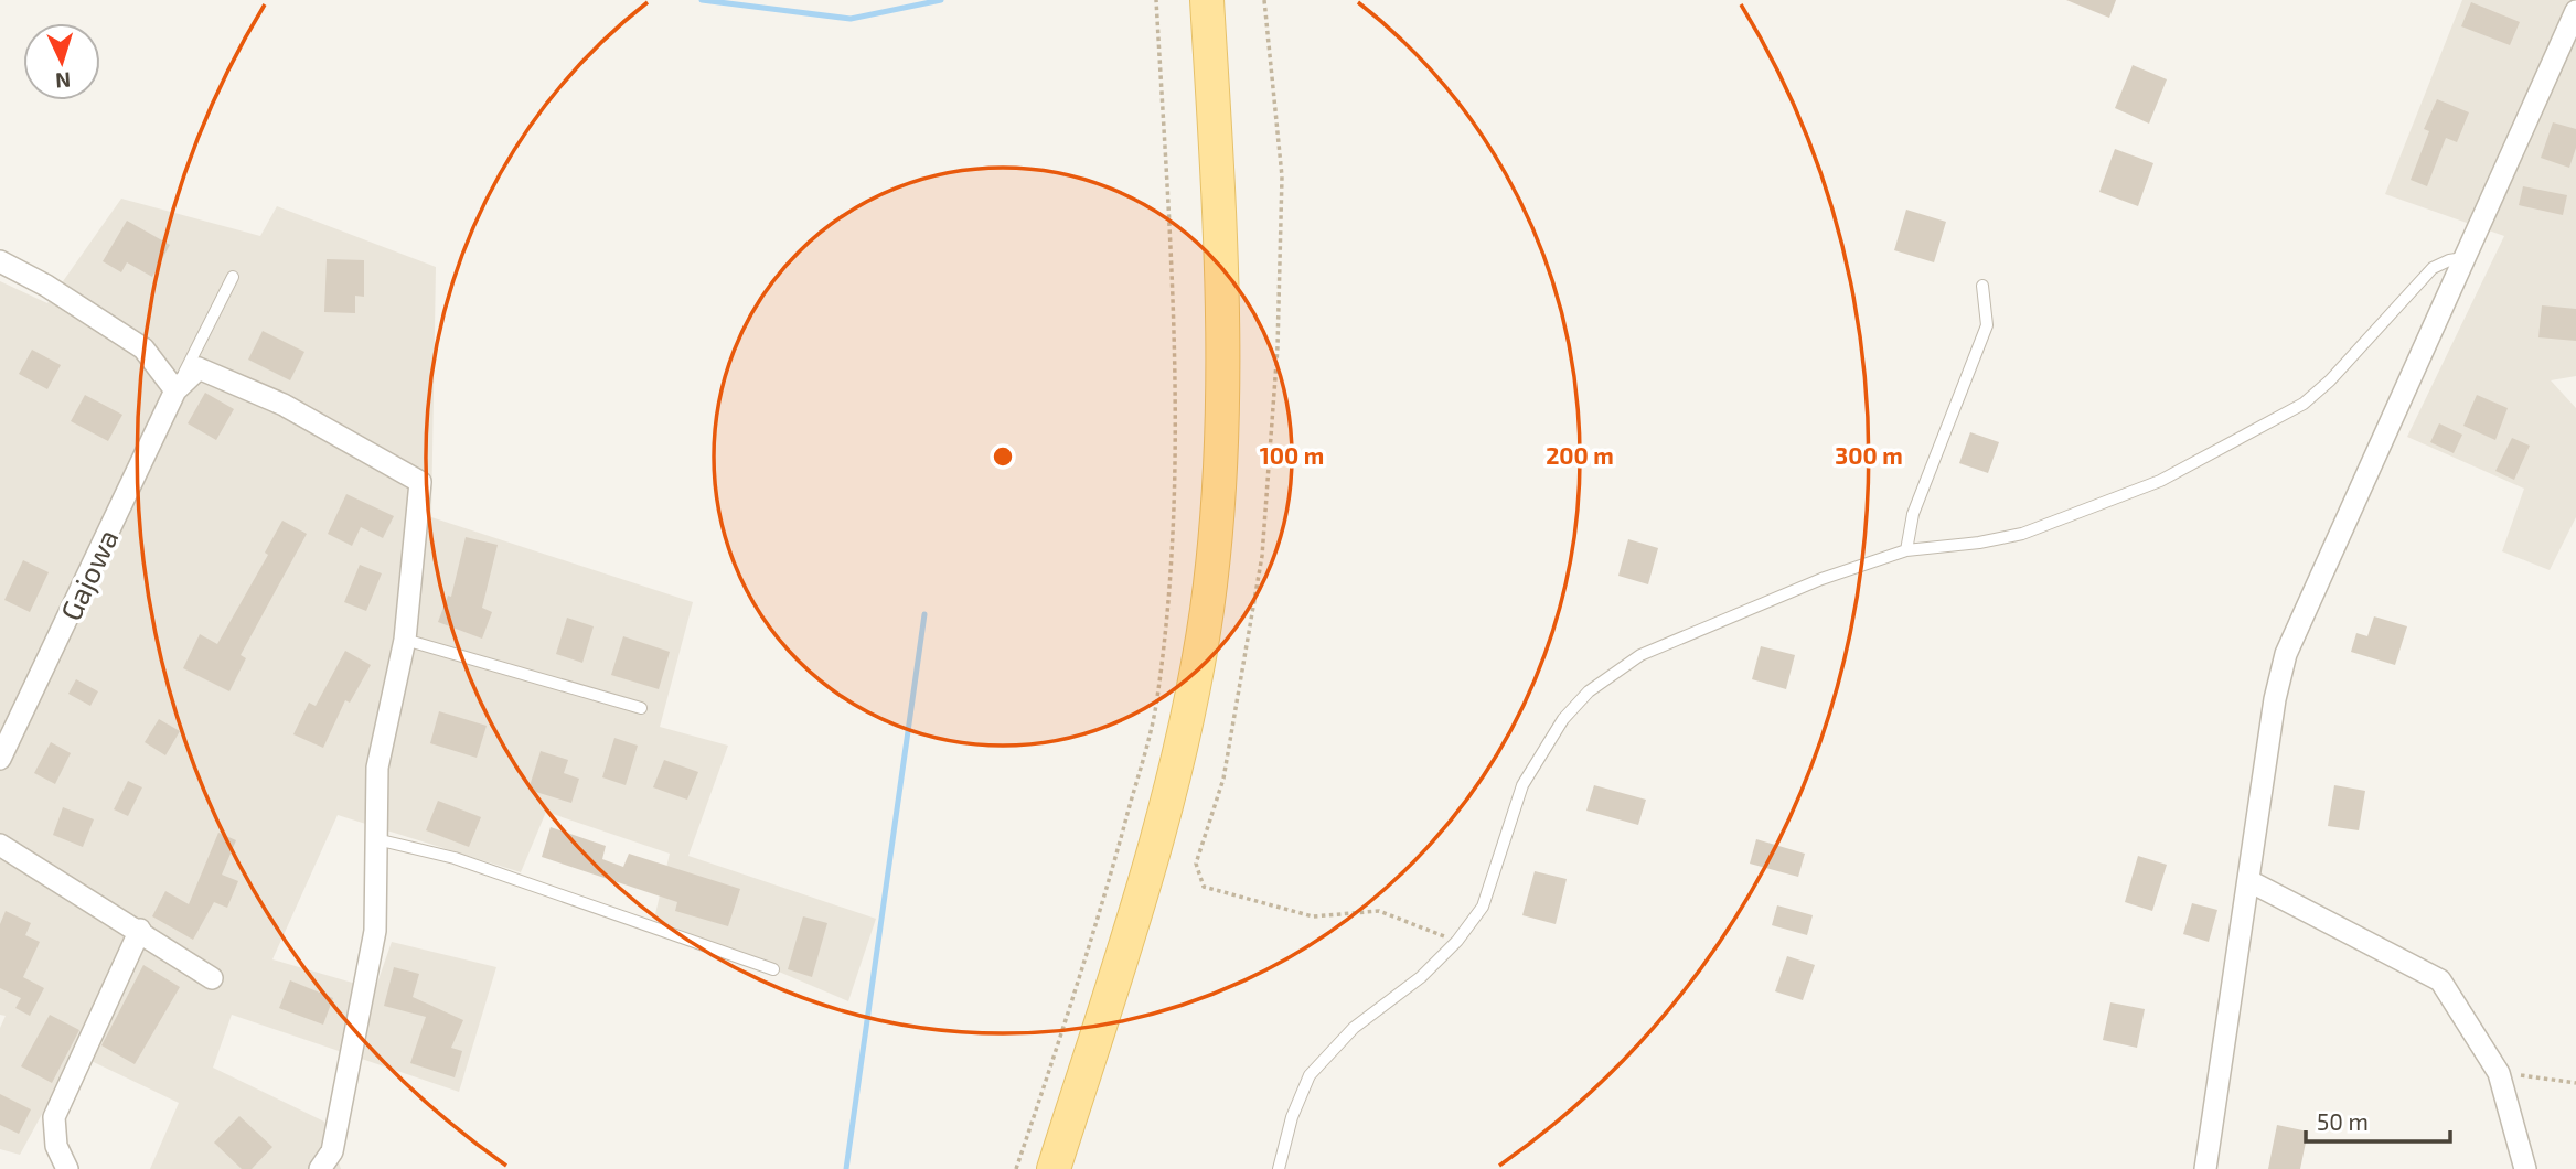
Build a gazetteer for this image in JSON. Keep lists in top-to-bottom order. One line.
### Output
{"streets":{"street":["Gajowa"]},"scale_bar":"50 m","north":"bottom","rings":["100 m","200 m","300 m"]}
